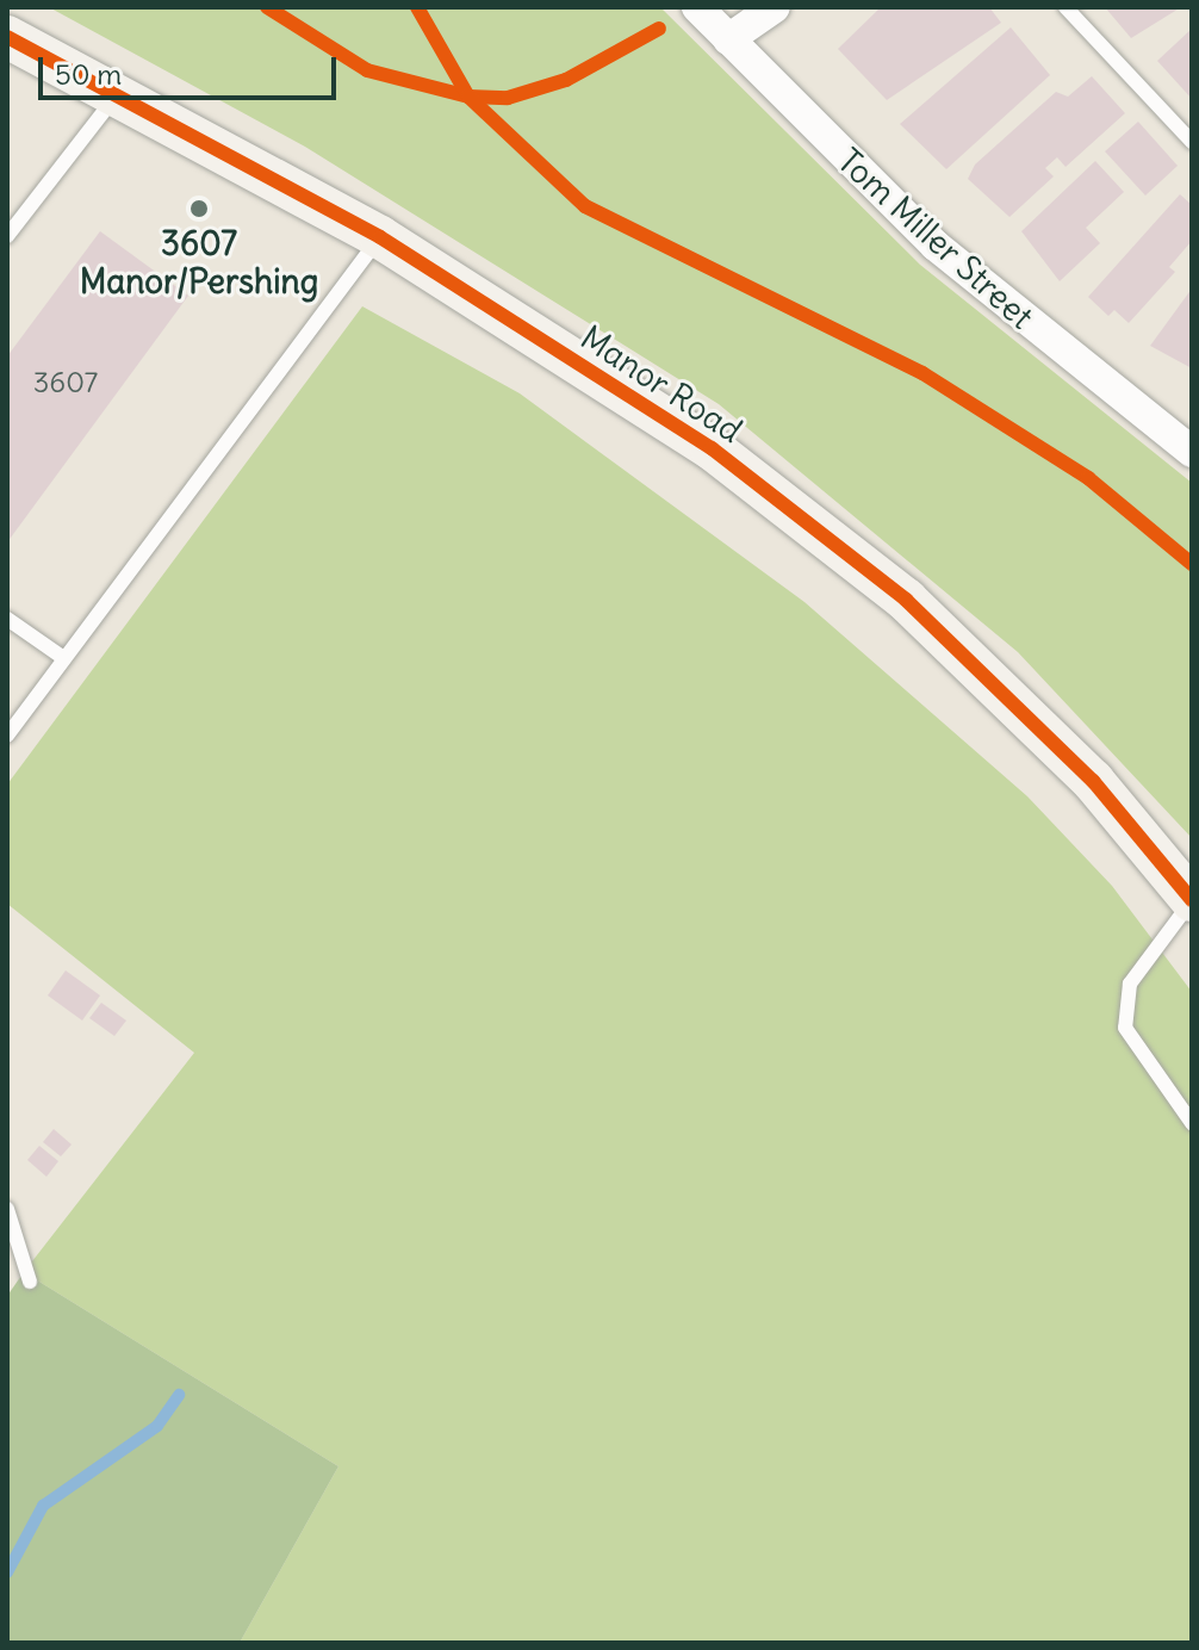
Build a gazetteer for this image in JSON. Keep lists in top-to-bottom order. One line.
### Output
{"streets":{"main road":["Manor Road"],"street":["Tom Miller Street"]},"places":["3607 Manor/Pershing"],"house_numbers":["3607"],"scale_bar":"50 m"}
